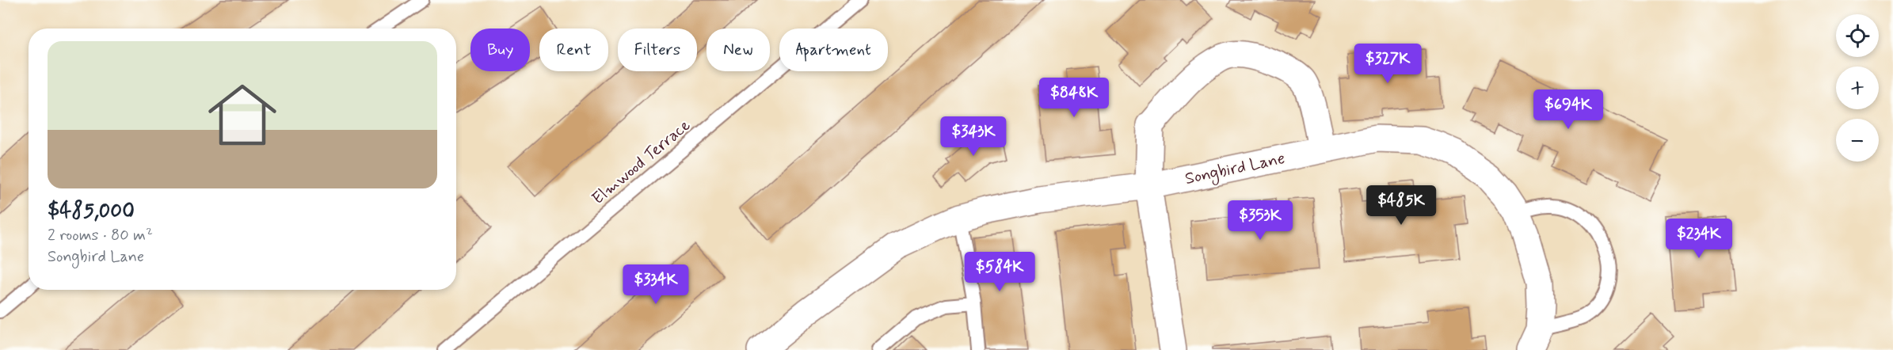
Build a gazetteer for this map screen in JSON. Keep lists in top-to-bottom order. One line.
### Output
{"streets":{"street":["Songbird Lane"],"lane":["Elmwood Terrace"]},"page":{"map_buttons":["+","−"],"chip":["Buy","Rent","Filters","New","Apartment"],"list":[{"name":"$485,000","note":"2 rooms · 80 m² · Songbird Lane"}],"price":["$327K","$848K","$694K","$343K","$485K","$353K","$234K","$584K","$334K"]}}
